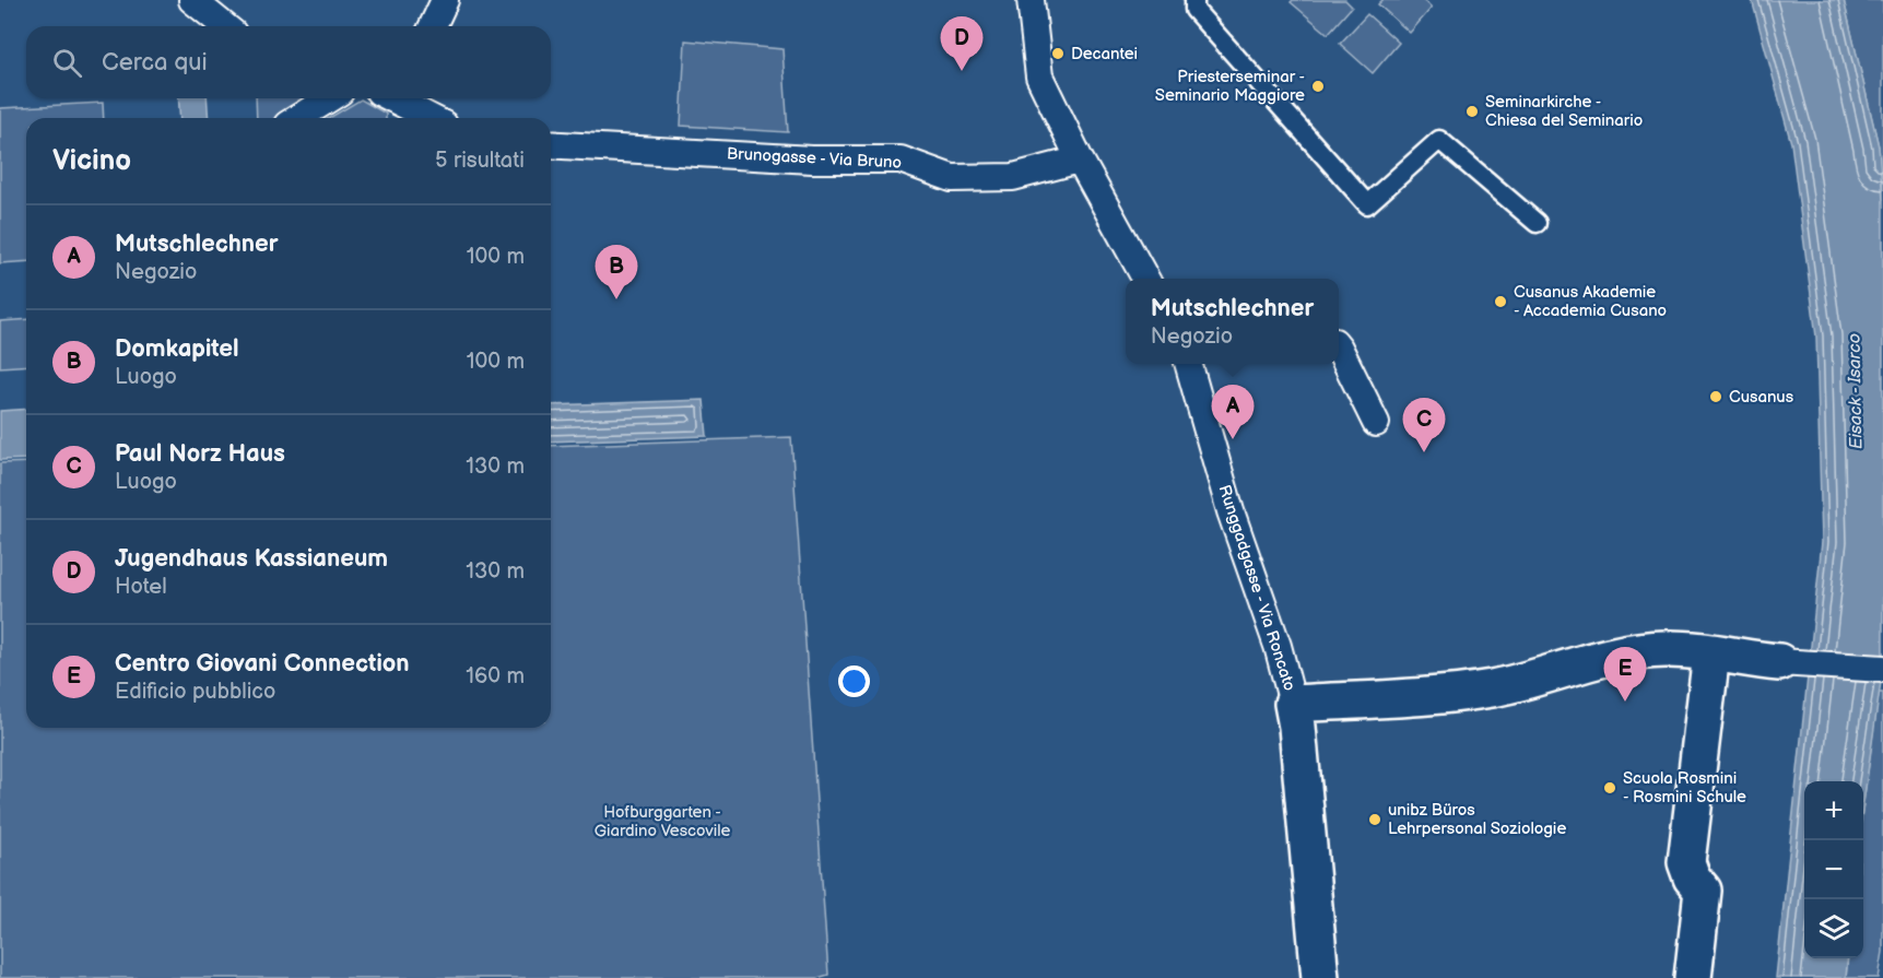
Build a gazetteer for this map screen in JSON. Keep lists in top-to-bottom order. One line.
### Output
{"streets":{"street":["Brunogasse - Via Bruno","Runggadgasse - Via Roncato"]},"water":["Eisack - Isarco"],"parks":["Hofburggarten - Giardino Vescovile"],"places":["Decantei","Priesterseminar - Seminario Maggiore","Seminarkirche - Chiesa del Seminario","Cusanus Akademie - Accademia Cusano","Cusanus","Scuola Rosmini - Rosmini Schule","unibz Büros Lehrpersonal Soziologie"],"page":{"pins":["D","B","A","C","E"],"search":"Cerca qui","heading":["Vicino","5 risultati"],"list":[{"mark":"A","name":"Mutschlechner","note":"Negozio","value":"100 m"},{"mark":"B","name":"Domkapitel","note":"Luogo","value":"100 m"},{"mark":"C","name":"Paul Norz Haus","note":"Luogo","value":"130 m"},{"mark":"D","name":"Jugendhaus Kassianeum","note":"Hotel","value":"130 m"},{"mark":"E","name":"Centro Giovani Connection","note":"Edificio pubblico","value":"160 m"}],"popup":["Mutschlechner","Negozio"],"map_buttons":["+","−"]}}
